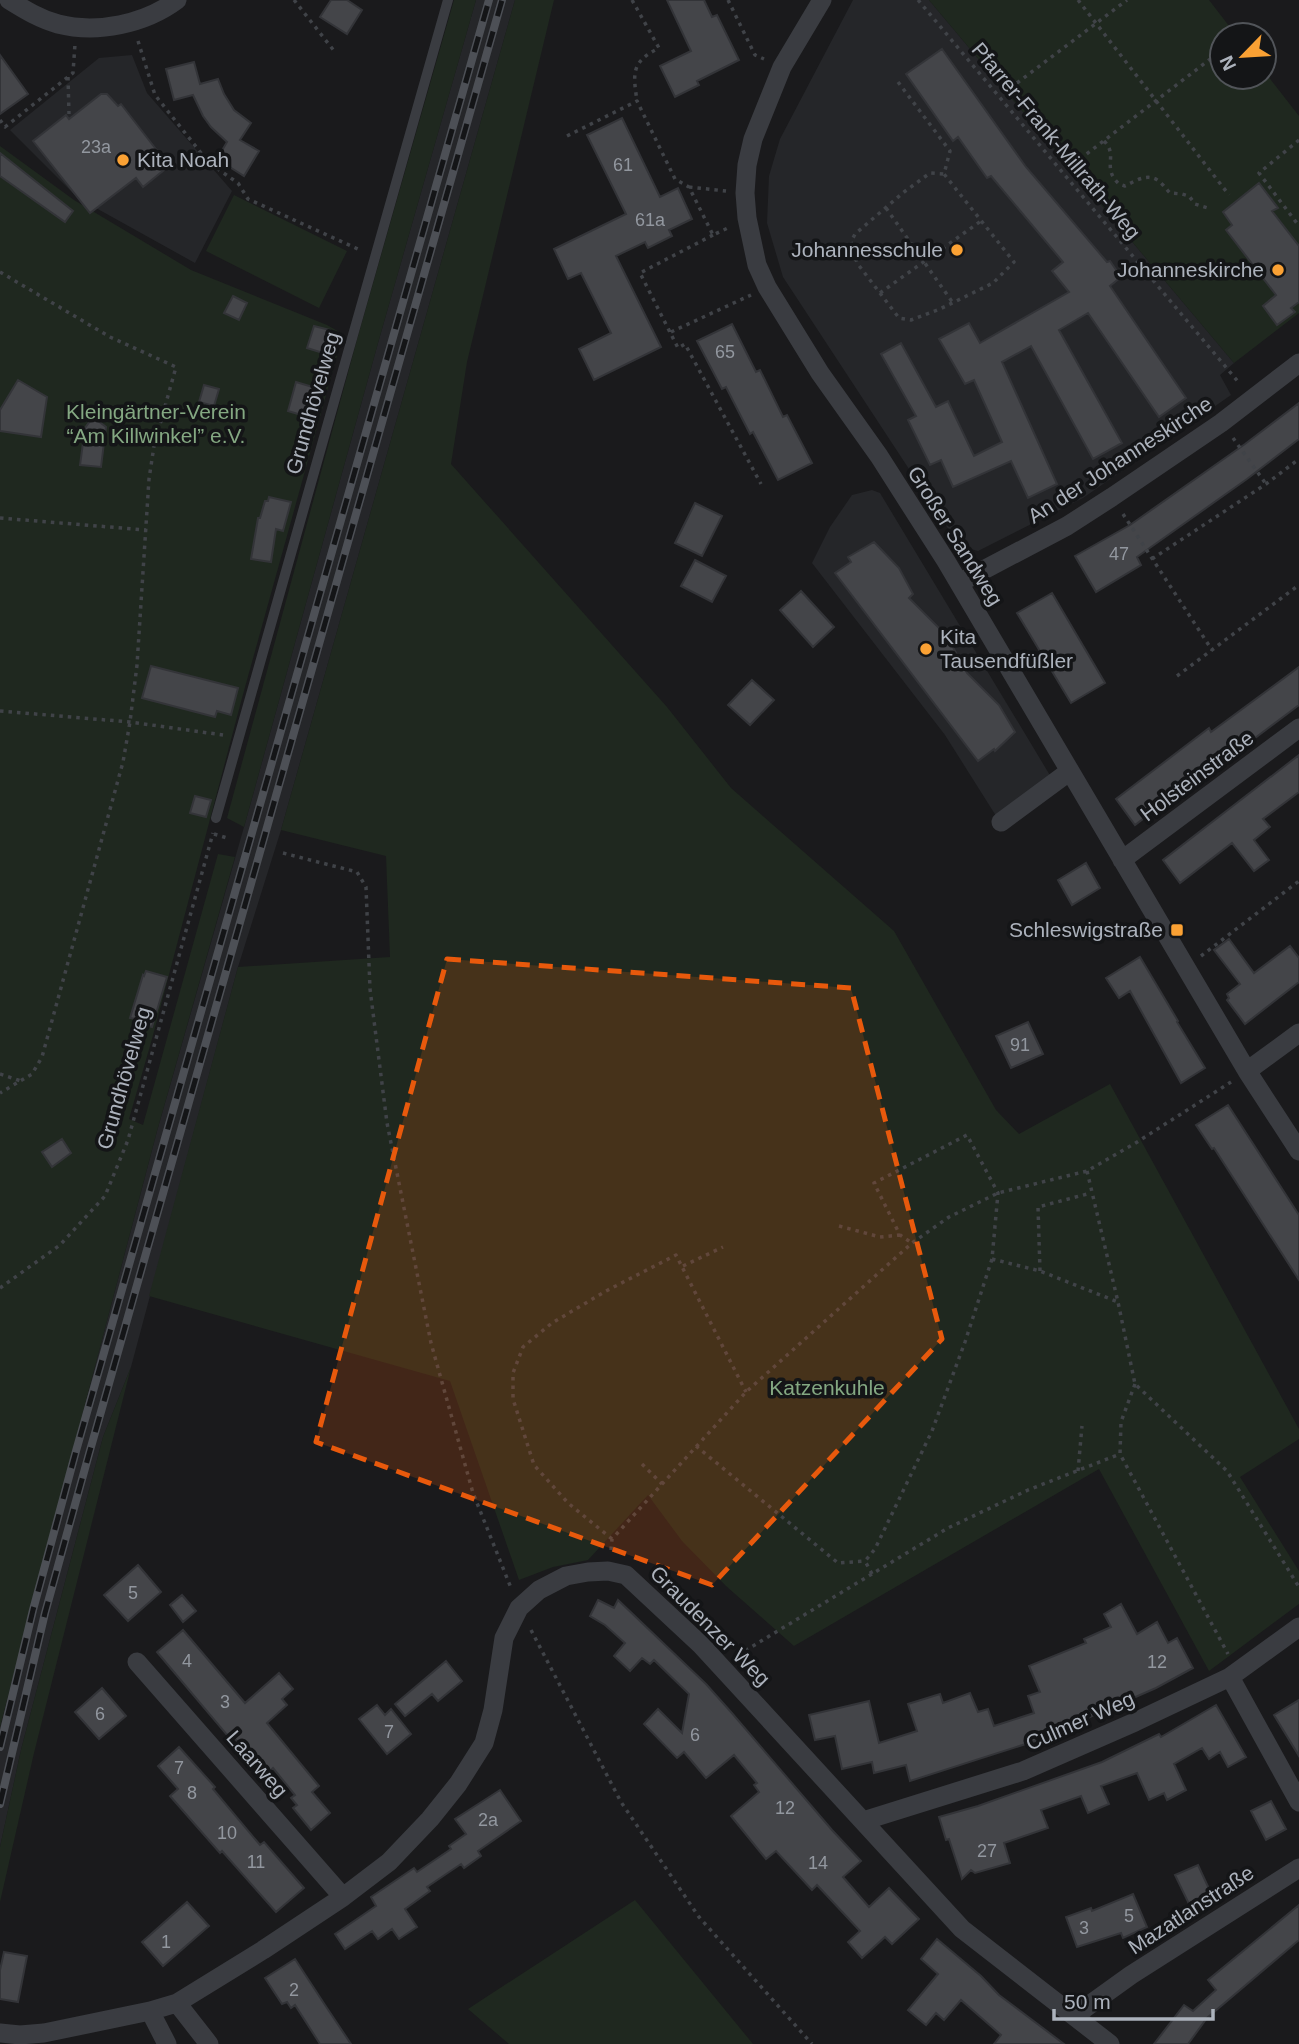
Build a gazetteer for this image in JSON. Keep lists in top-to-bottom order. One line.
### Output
{"streets":{"street":["An der Johanneskirche","Großer Sandweg","Holsteinstraße","Graudenzer Weg","Culmer Weg","Laarweg","Mazatlanstraße"],"lane":["Grundhövelweg"],"path":["Pfarrer-Frank-Millrath-Weg"]},"crossings":[["Pfarrer-Frank-Millrath-Weg","An der Johanneskirche"],["An der Johanneskirche","Großer Sandweg"],["Großer Sandweg","Holsteinstraße"],["Graudenzer Weg","Culmer Weg"],["Graudenzer Weg","Mazatlanstraße"]],"parks":["Kleingärtner-Verein “Am Killwinkel” e.V.","Katzenkuhle"],"places":{"other":["Kita Noah","Johannesschule","Johanneskirche","Kita Tausendfüßler"],"transit":["Schleswigstraße"]},"house_numbers":["23a","61","61a","65","47","91","5","4","12","3","6","7","6","7","8","12","2a","10","27","11","14","5","3","1","2"],"scale_bar":"50 m","north":"bottom left"}
